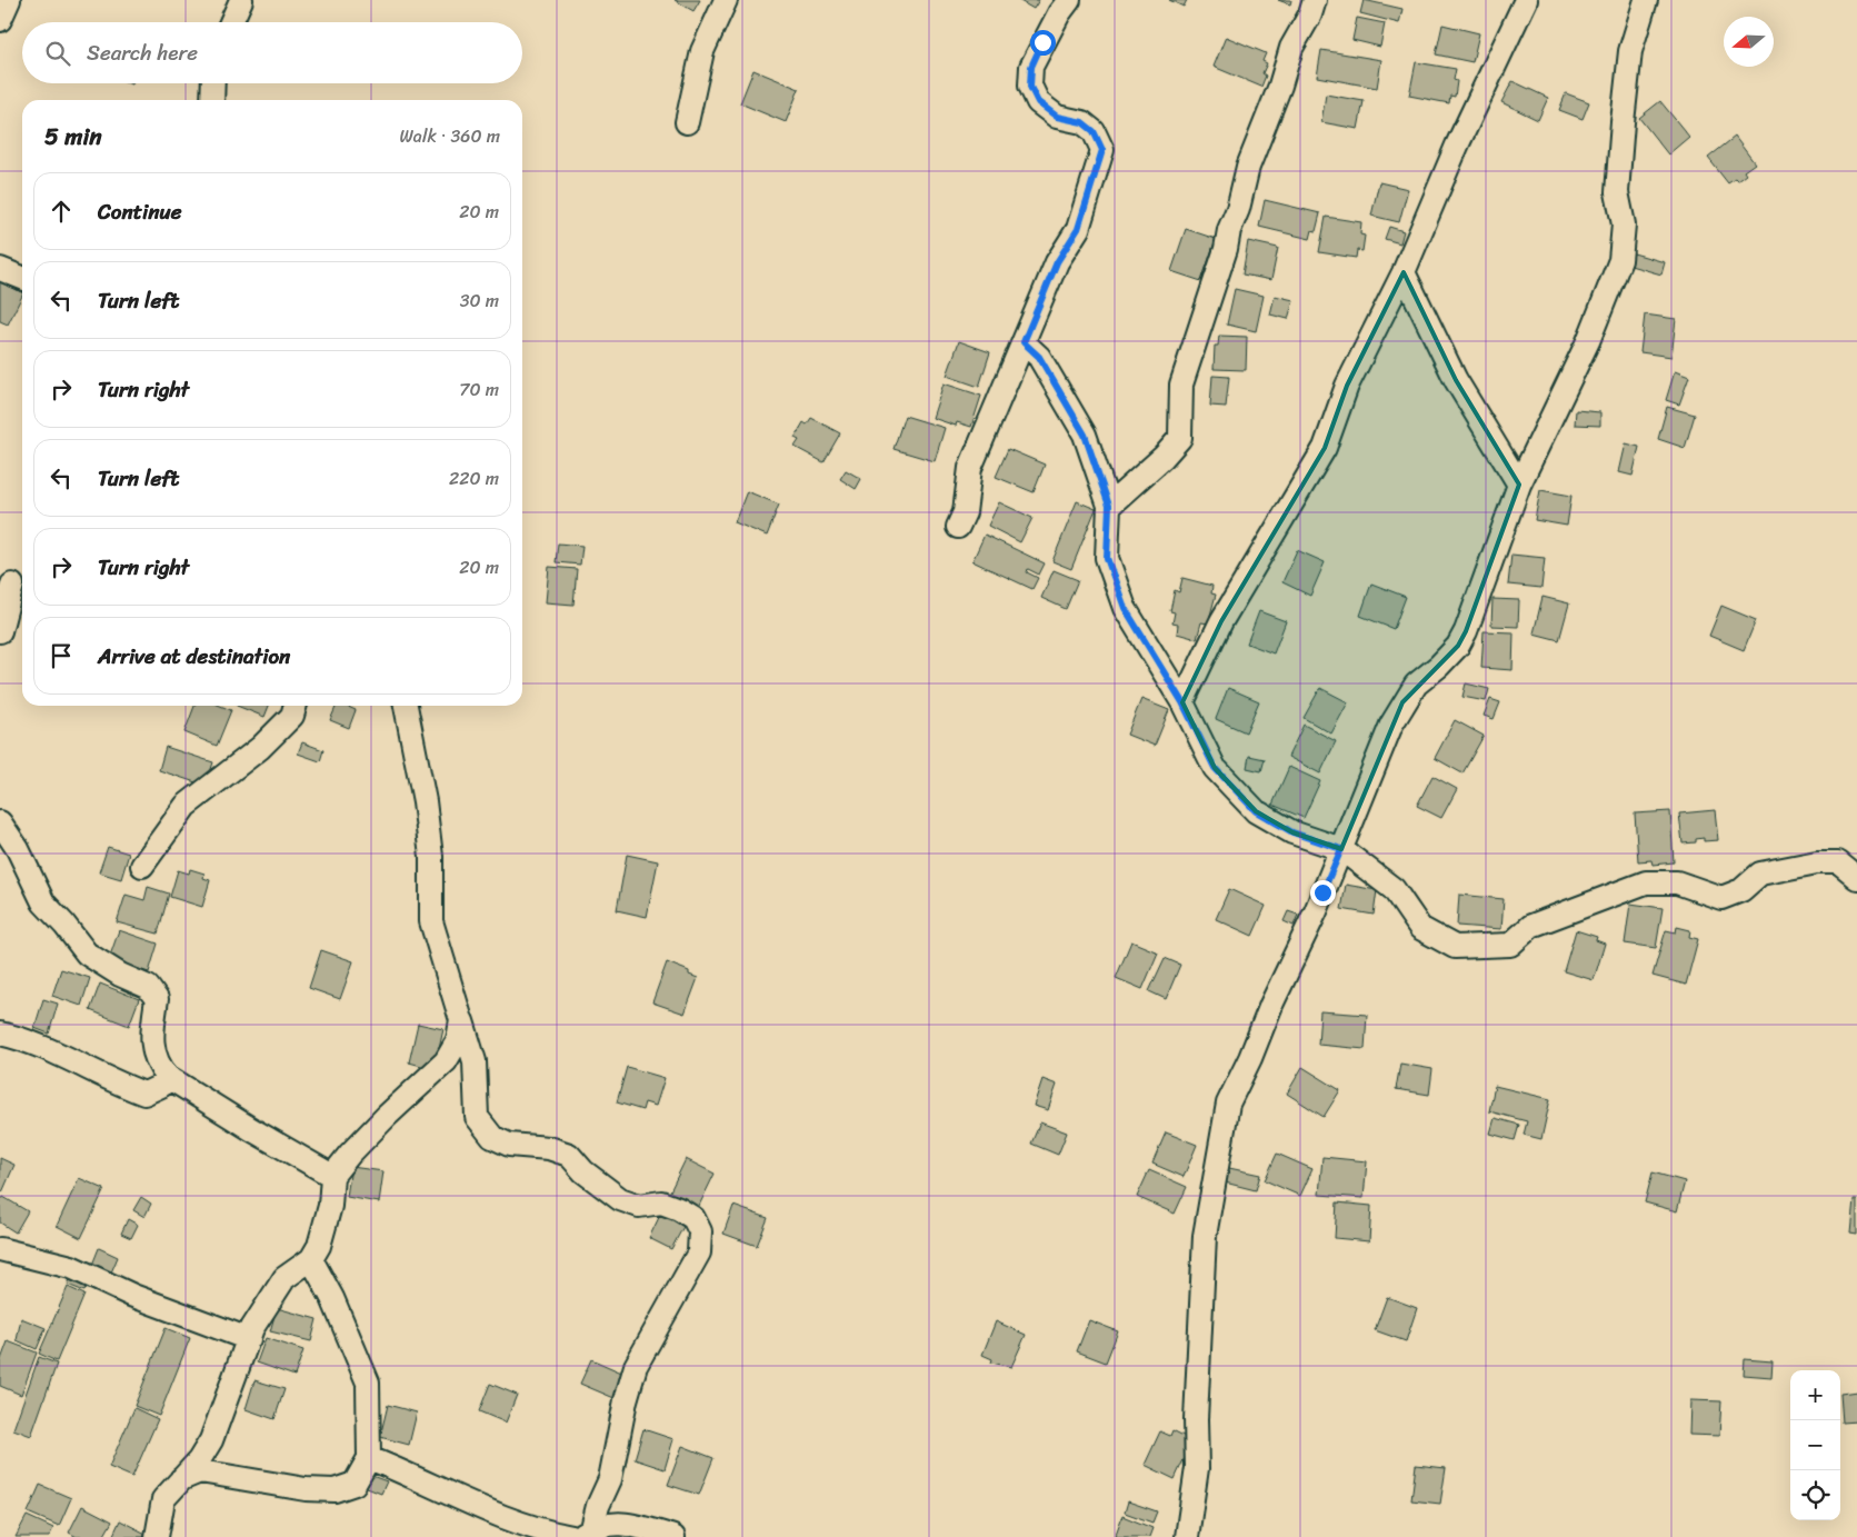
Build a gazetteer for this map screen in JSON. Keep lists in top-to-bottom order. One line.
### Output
{"north":"left","page":{"search":"Search here","heading":["5 min","Walk · 360 m"],"list":[["Continue","20 m"],["Turn left","30 m"],["Turn right","70 m"],["Turn left","220 m"],["Turn right","20 m"],"Arrive at destination"],"map_buttons":["+","−"]}}
